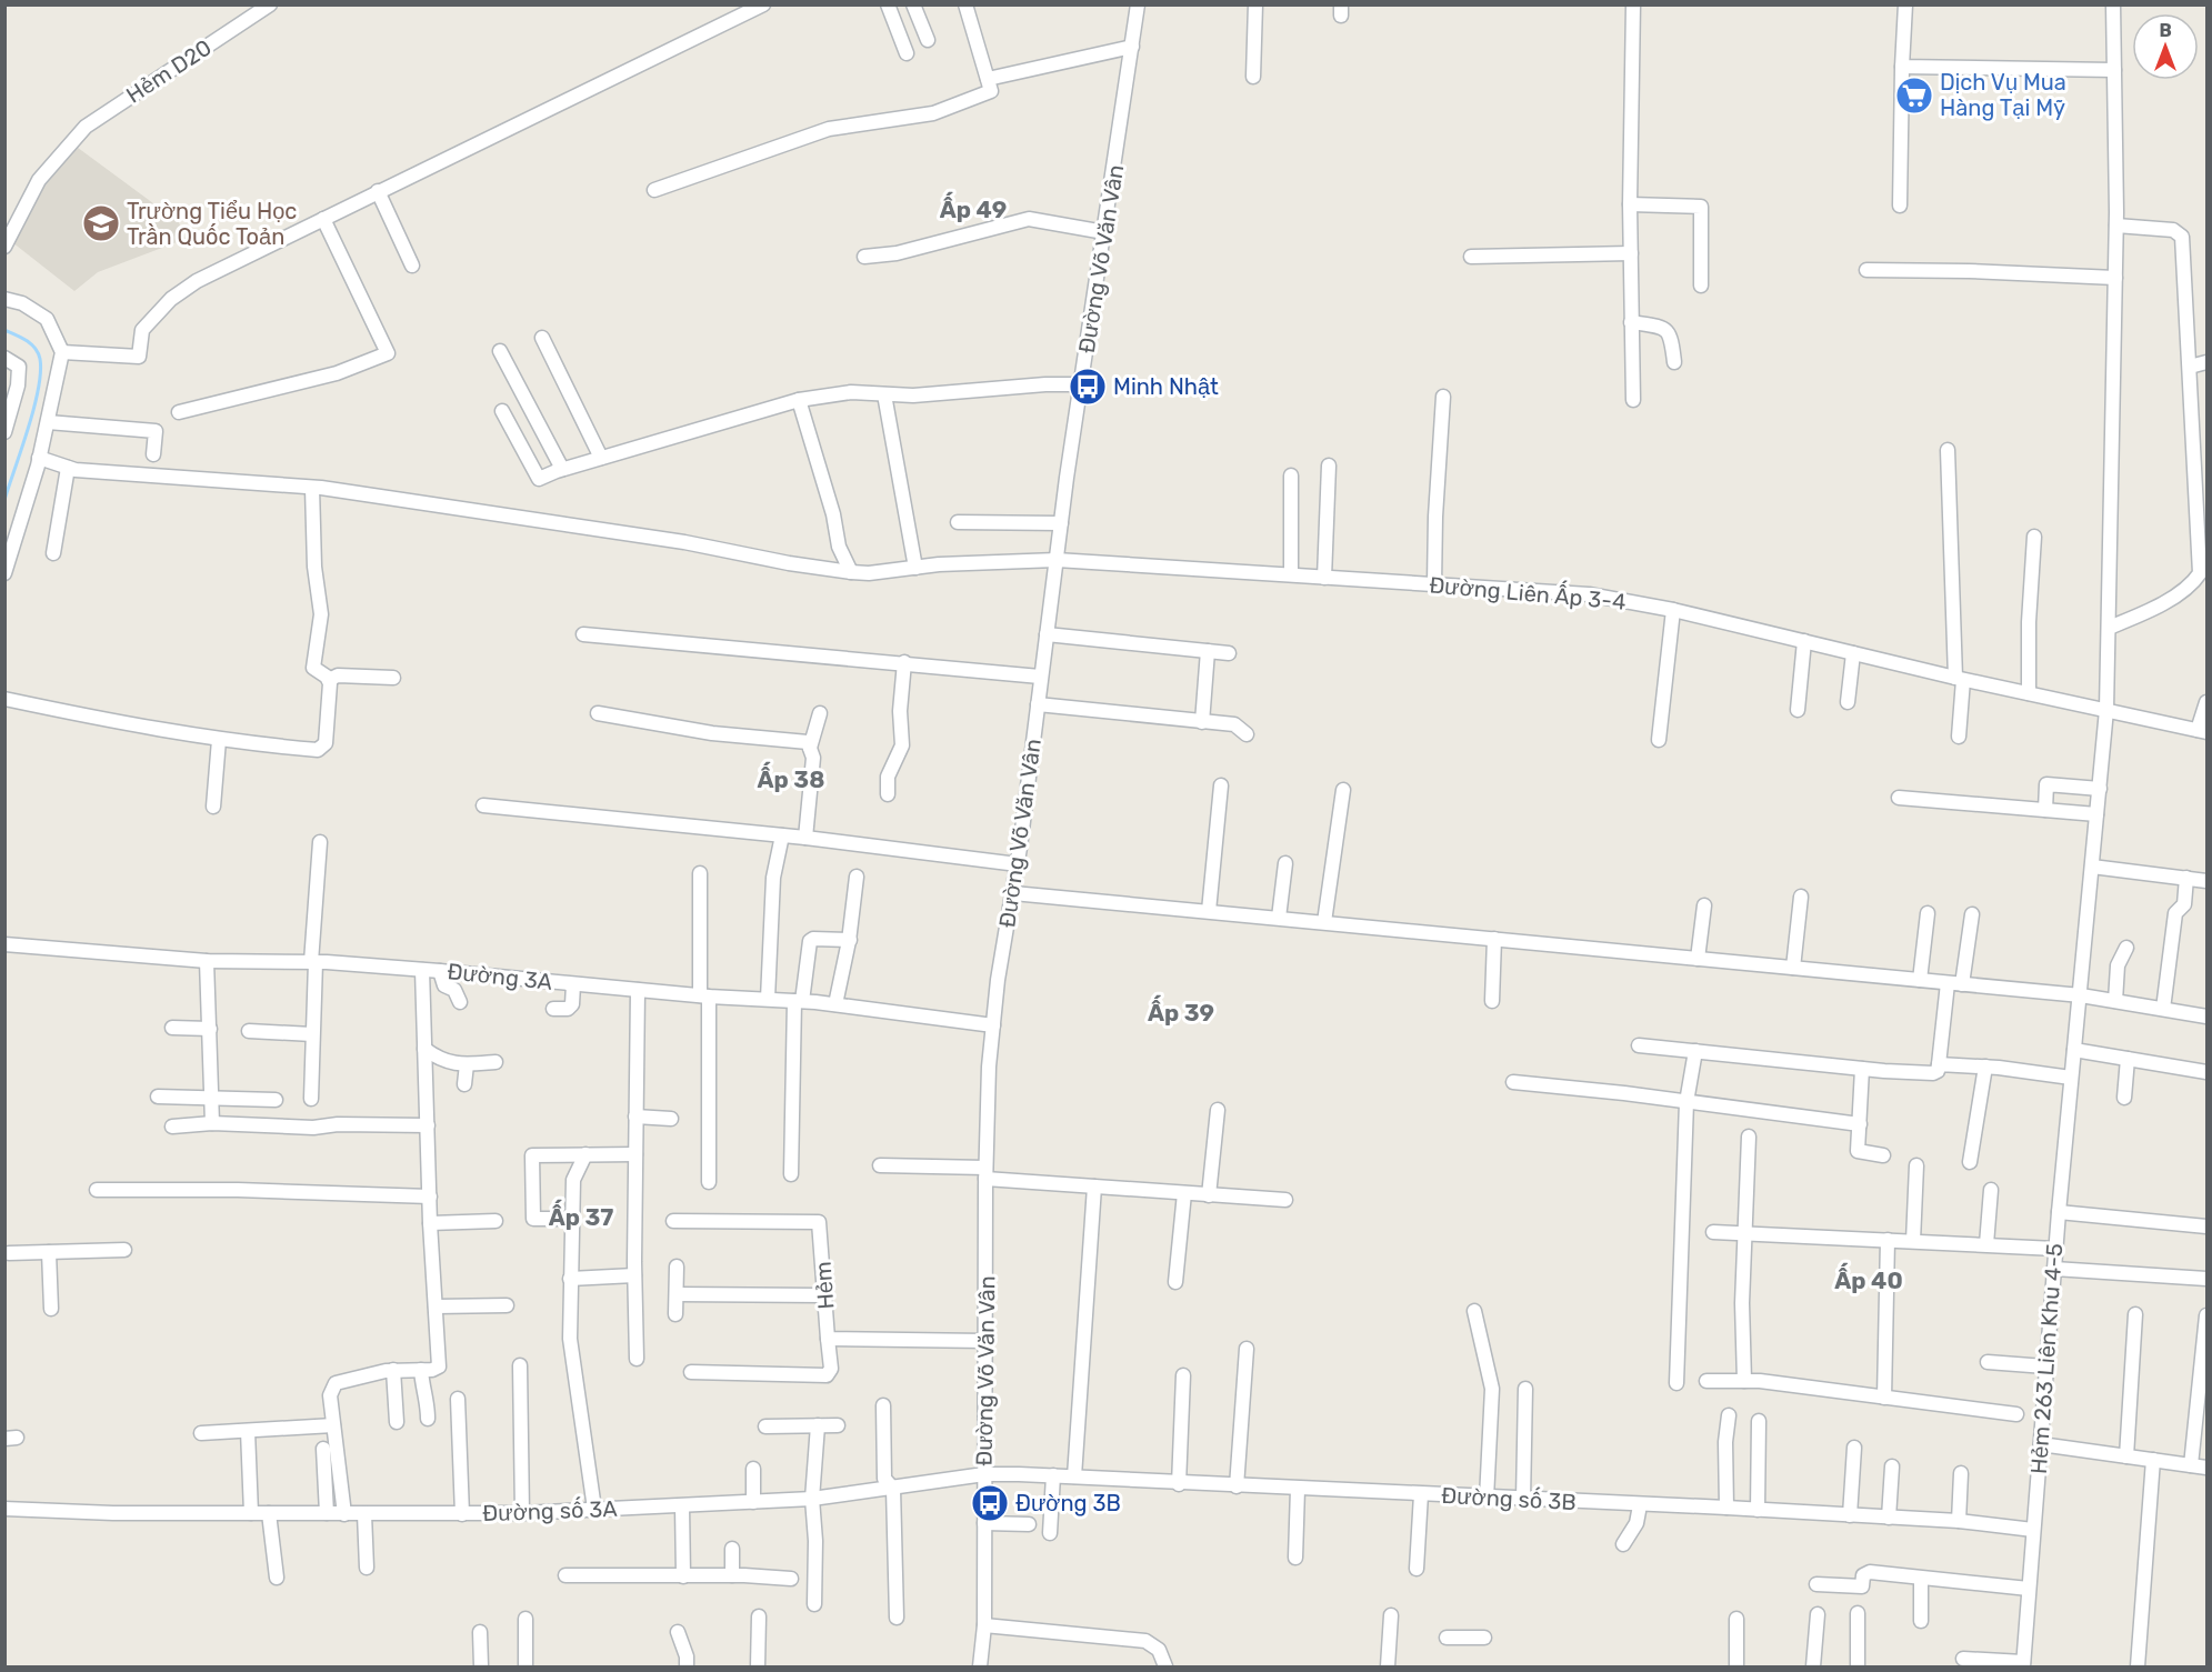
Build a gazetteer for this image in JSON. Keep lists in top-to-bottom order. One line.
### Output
{"streets":{"street":["Hẻm D20","Đường Võ Văn Vân","Đường Liên Ấp 3-4","Đường 3A","Hẻm","Hẻm 263 Liên Khu 4-5","Đường số 3B","Đường số 3A"]},"crossings":[["Đường Võ Văn Vân","Đường Liên Ấp 3-4"],["Đường Võ Văn Vân","Đường 3A"],["Đường Võ Văn Vân","Hẻm"],["Đường Võ Văn Vân","Đường số 3B"],["Đường Võ Văn Vân","Đường số 3A"],["Đường Liên Ấp 3-4","Hẻm 263 Liên Khu 4-5"],["Hẻm 263 Liên Khu 4-5","Đường số 3B"],["Đường số 3B","Đường số 3A"]],"districts":["Ấp 49","Ấp 38","Ấp 39","Ấp 37","Ấp 40"],"places":{"supermarket":["Dịch Vụ Mua Hàng Tại Mỹ"],"school or university":["Trường Tiểu Học Trần Quốc Toản"],"bus stop":["Minh Nhật","Đường 3B"]},"north":"top"}
